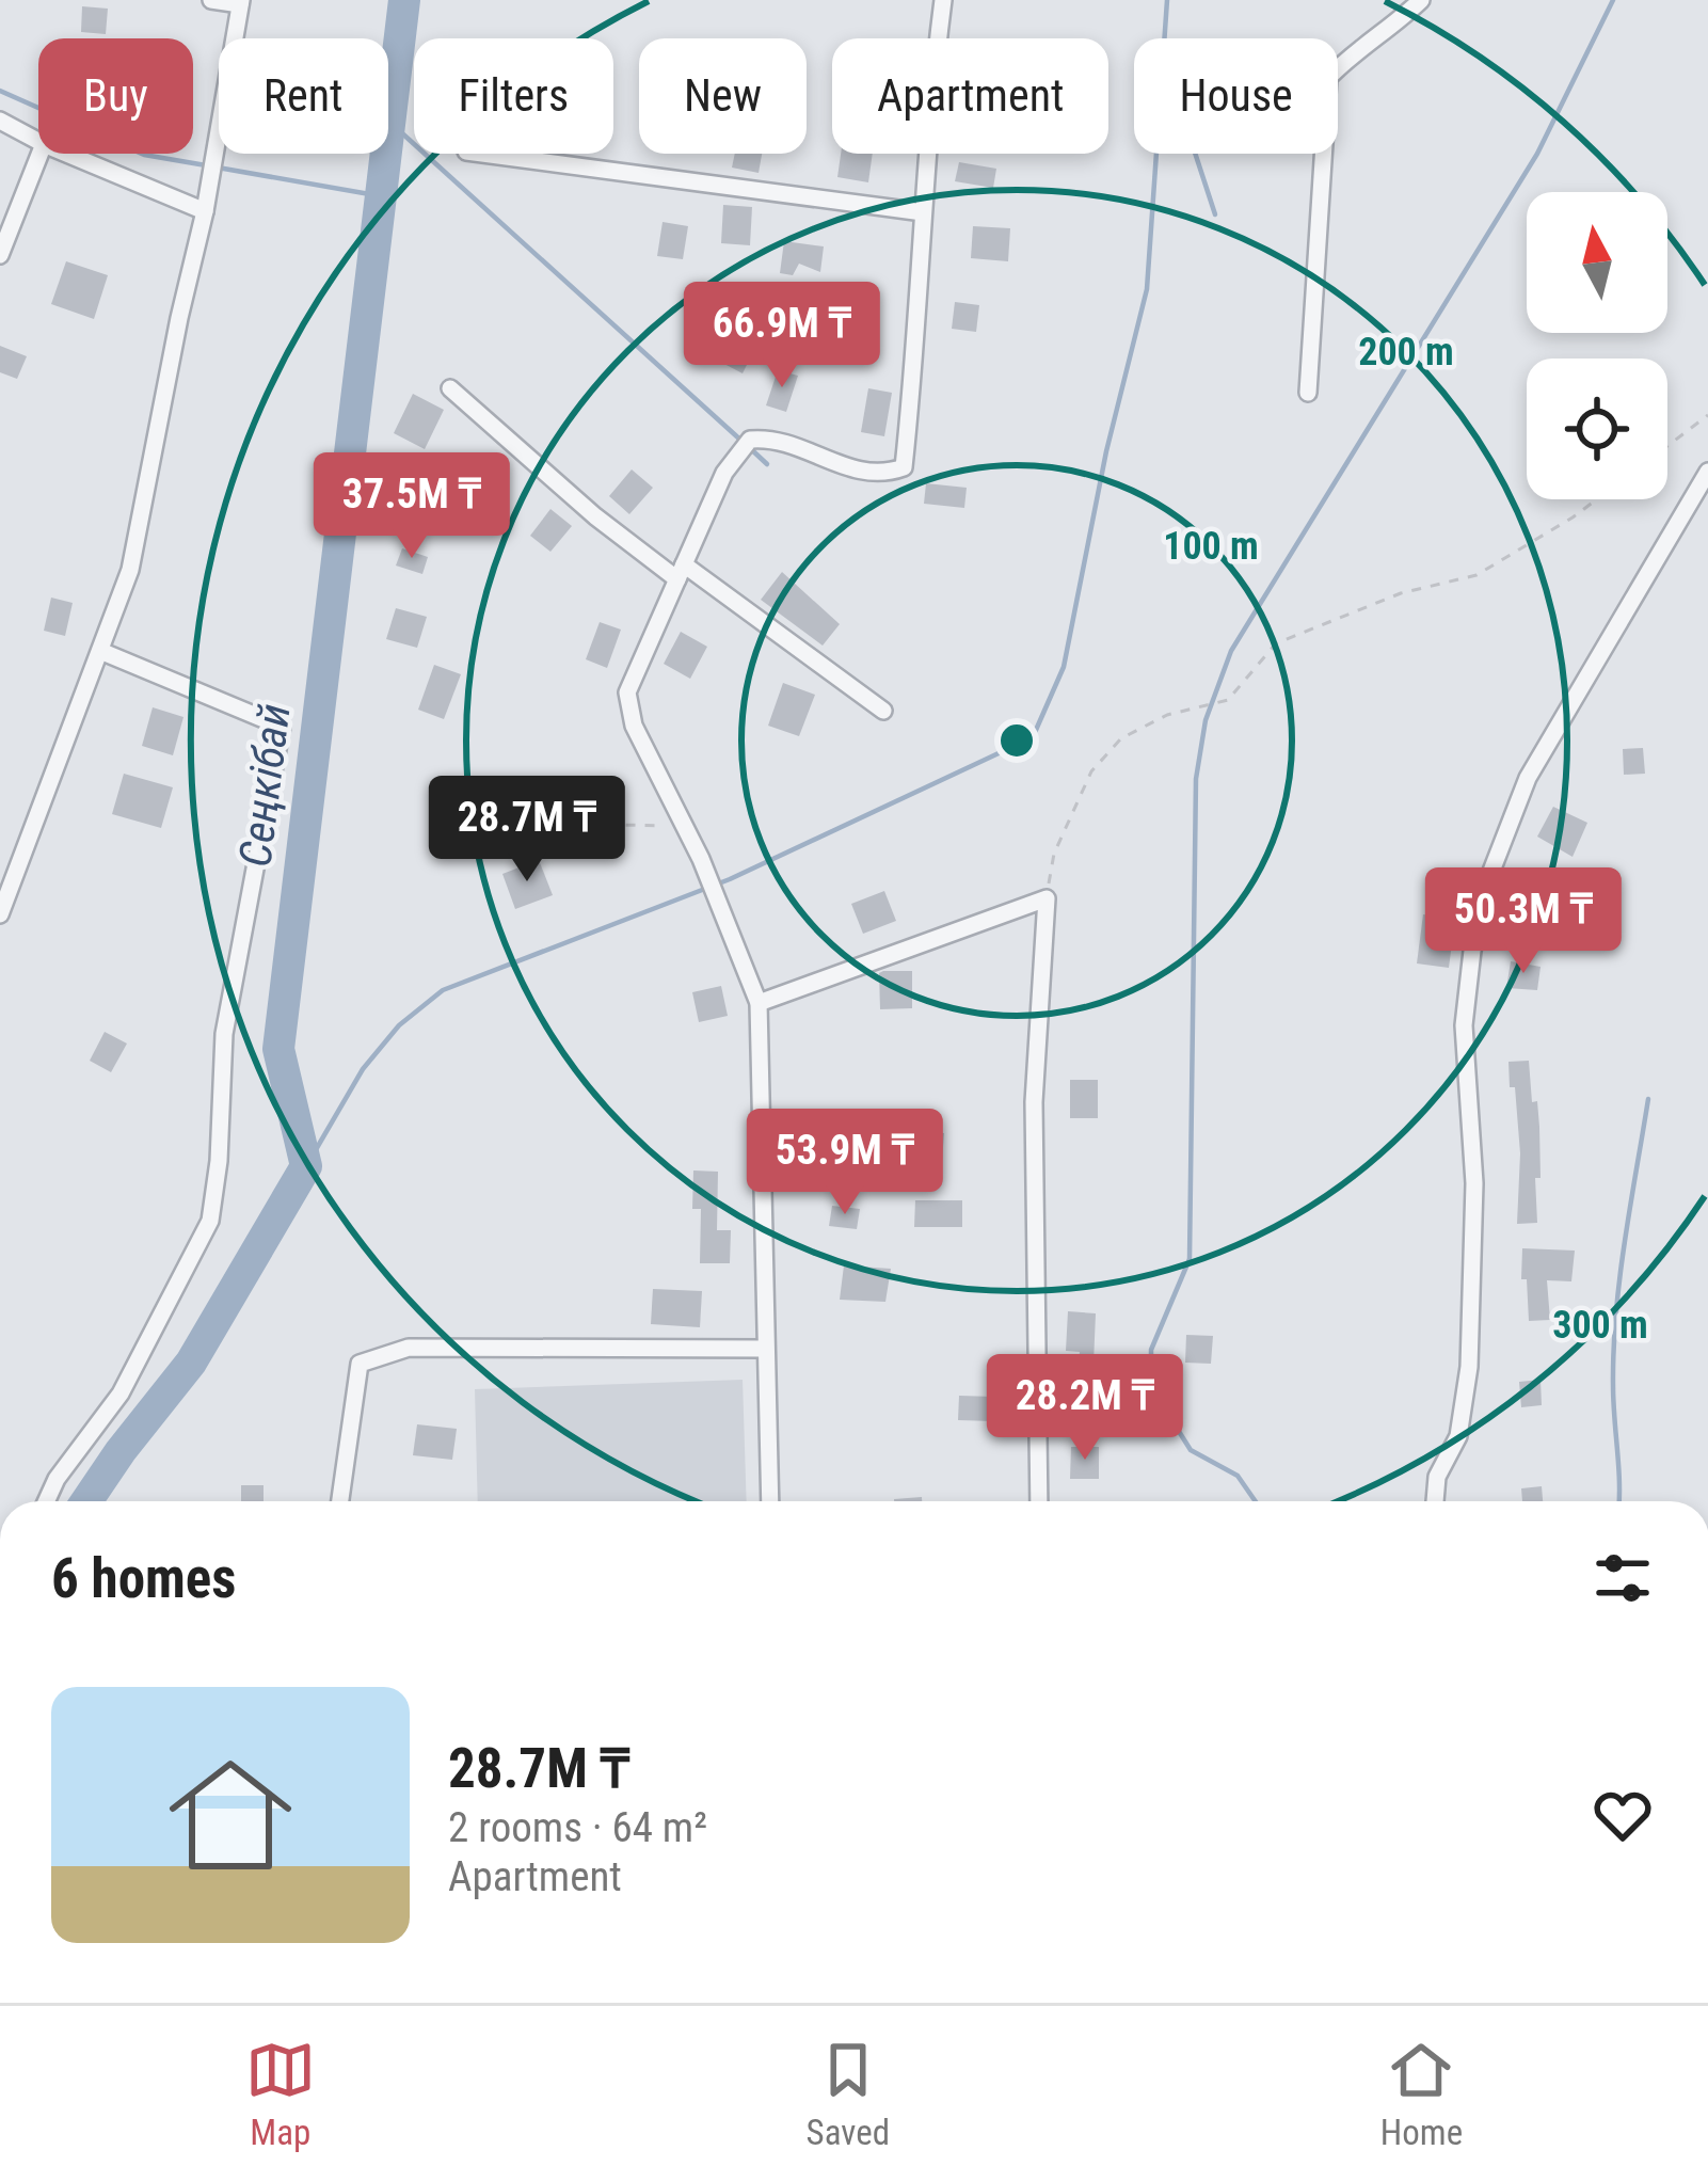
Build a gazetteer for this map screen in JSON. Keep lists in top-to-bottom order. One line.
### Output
{"water":["Сеңкібай"],"north":"top","page":{"chip":["Buy","Rent","Filters","New","Apartment","House"],"price":["66.9M ₸","37.5M ₸","28.7M ₸","50.3M ₸","53.9M ₸","28.2M ₸"],"heading":"6 homes","list":[{"name":"28.7M ₸","note":"2 rooms · 64 m² · Apartment"}],"tabs":["Map","Saved","Home"]},"rings":["200 m","100 m","300 m"]}
